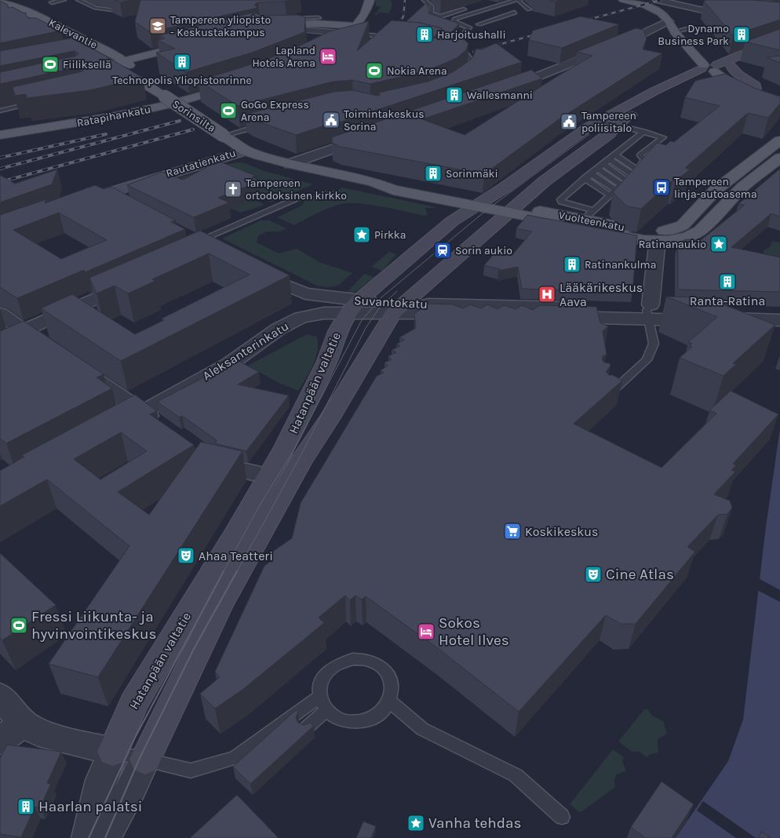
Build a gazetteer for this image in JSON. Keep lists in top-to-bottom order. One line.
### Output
{"streets":{"main road":["Kalevantie","Ratapihankatu","Sorinsilta","Rautatienkatu","Vuolteenkatu","Hatanpään valtatie"],"street":["Suvantokatu","Aleksanterinkatu"]},"crossings":[["Kalevantie","Sorinsilta"],["Sorinsilta","Vuolteenkatu"],["Rautatienkatu","Vuolteenkatu"],["Vuolteenkatu","Hatanpään valtatie"],["Suvantokatu","Aleksanterinkatu"],["Suvantokatu","Hatanpään valtatie"],["Aleksanterinkatu","Hatanpään valtatie"]],"places":{"school or university":["Tampereen yliopisto - Keskustakampus"],"building":["Harjoitushalli","Dynamo Business Park","Technopolis Yliopistonrinne","Wallesmanni","Sorinmäki","Ratinankulma","Ranta-Ratina","Haarlan palatsi"],"hotel":["Lapland Hotels Arena","Sokos Hotel Ilves"],"sports":["Fiiliksellä","Nokia Arena","GoGo Express Arena","Fressi Liikunta- ja hyvinvointikeskus"],"public building":["Toimintakeskus Sorina","Tampereen poliisitalo"],"bus stop":["Tampereen linja-autoasema"],"church":["Tampereen ortodoksinen kirkko"],"place":["Pirkka","Ratinanaukio","Vanha tehdas"],"station":["Sorin aukio"],"hospital":["Lääkärikeskus Aava"],"supermarket":["Koskikeskus"],"theatre":["Ahaa Teatteri","Cine Atlas"]}}
